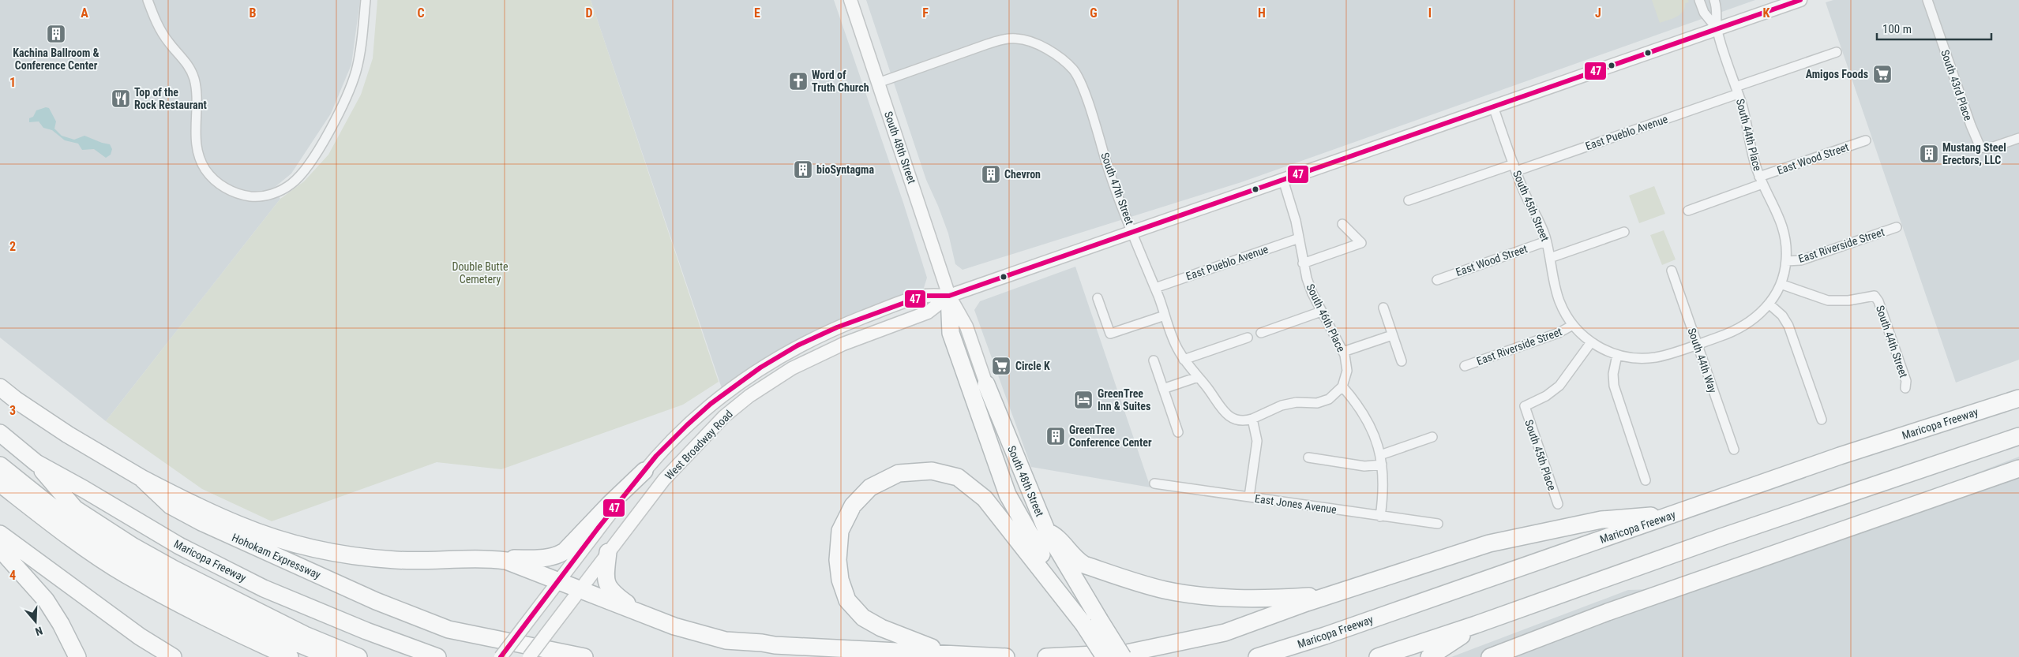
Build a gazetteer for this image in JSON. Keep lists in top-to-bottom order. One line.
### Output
{"streets":{"highway":["South 48th Street","Maricopa Freeway","Hohokam Expressway"],"main road":["West Broadway Road"],"street":["South 43rd Place","East Pueblo Avenue","South 44th Place","East Wood Street","South 47th Street","South 45th Street","East Riverside Street","South 46th Place","South 44th Street","South 44th Way","South 45th Place","East Jones Avenue"]},"crossings":[["East Pueblo Avenue","South 44th Place"],["East Pueblo Avenue","South 47th Street"],["East Pueblo Avenue","South 45th Street"],["East Pueblo Avenue","South 46th Place"],["South 44th Place","East Wood Street"],["South 44th Place","South 45th Street"],["South 44th Place","East Riverside Street"],["South 44th Place","South 44th Street"],["South 44th Place","South 44th Way"],["South 48th Street","South 47th Street"],["South 48th Street","West Broadway Road"],["East Wood Street","South 45th Street"],["South 45th Street","East Riverside Street"],["South 45th Street","South 44th Way"],["South 45th Street","South 45th Place"]],"parks":["Double Butte Cemetery"],"places":{"building":["Kachina Ballroom & Conference Center","Mustang Steel Erectors, LLC","bioSyntagma","Chevron","GreenTree Conference Center"],"supermarket":["Amigos Foods","Circle K"],"church":["Word of Truth Church"],"restaurant":["Top of the Rock Restaurant"],"hotel":["GreenTree Inn & Suites"]},"lines":["transit line 47"],"scale_bar":"100 m","north":"bottom","grid":{"columns":["A","B","C","D","E","F","G","H","I","J","K"],"rows":["1","2","3","4"]}}
